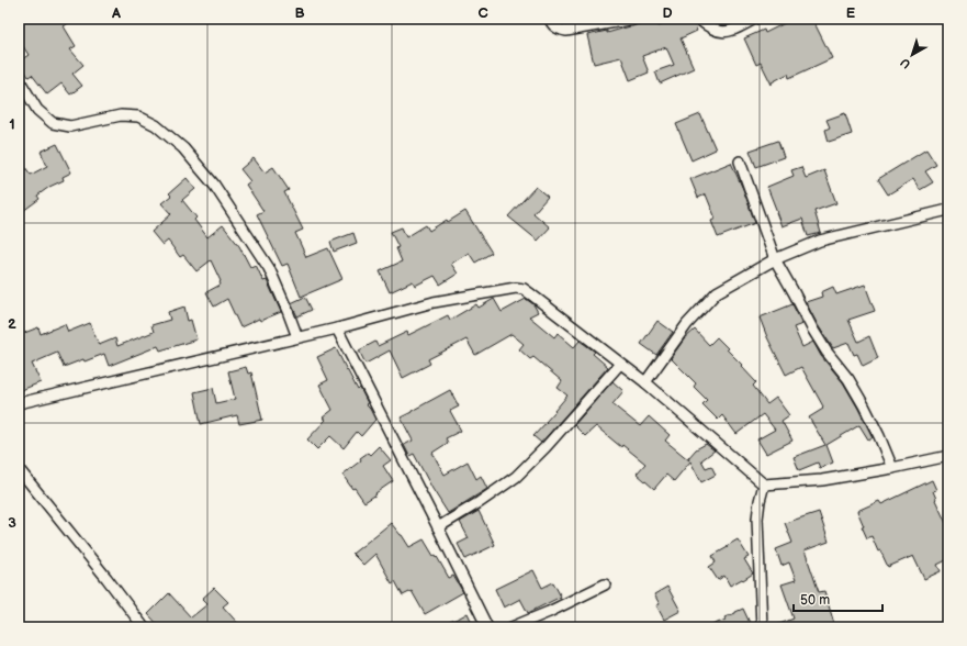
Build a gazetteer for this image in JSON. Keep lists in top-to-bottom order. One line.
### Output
{"scale_bar":"50 m","north":"bottom left","grid":{"columns":["A","B","C","D","E"],"rows":["1","2","3"]}}
